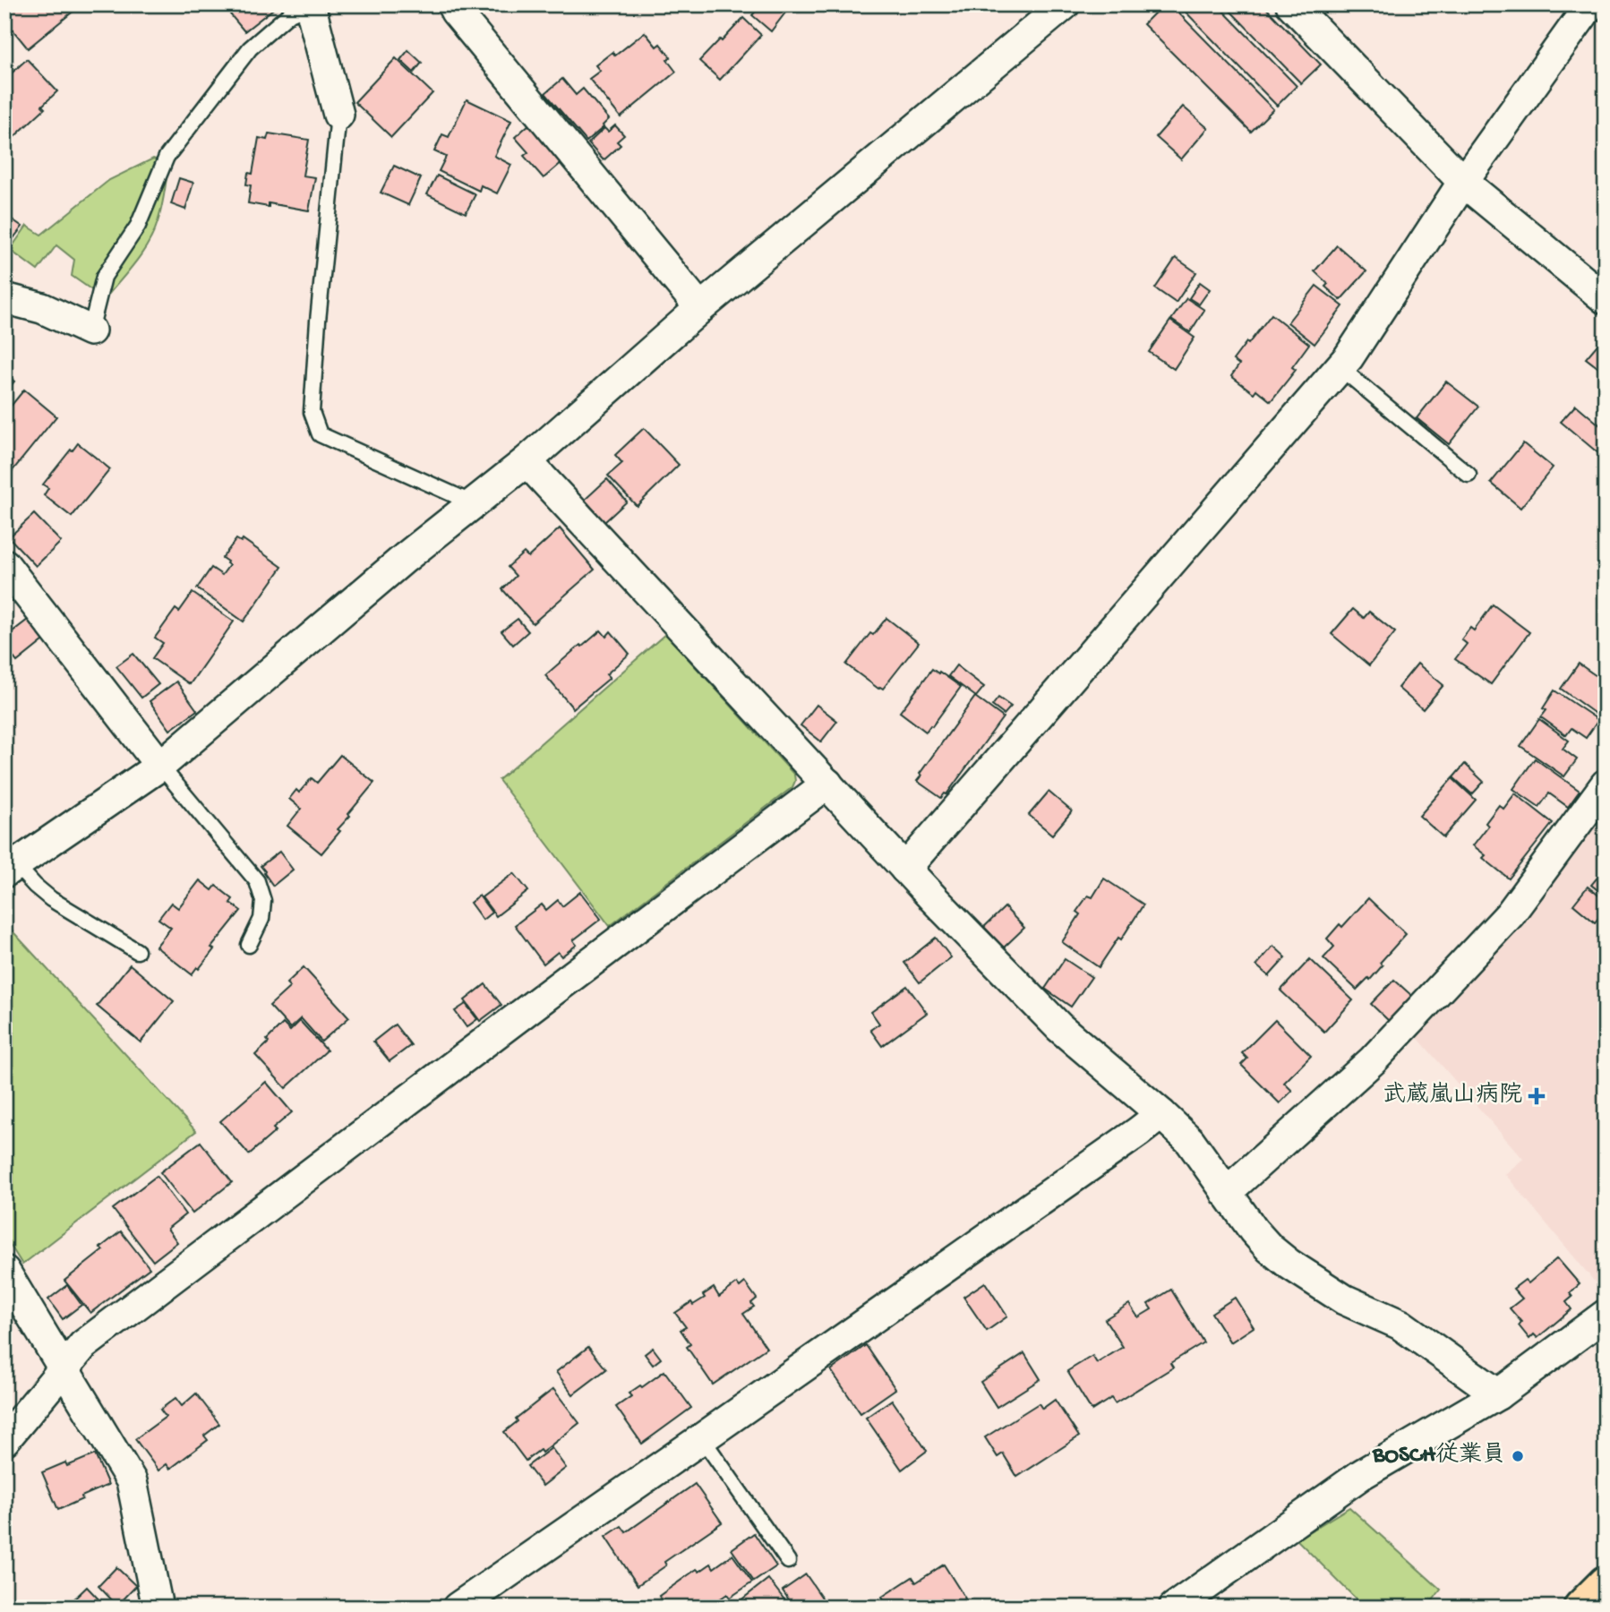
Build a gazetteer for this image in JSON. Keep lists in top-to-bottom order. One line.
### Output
{"places":{"health":["武蔵嵐山病院"],"other":["BOSCH従業員"]}}
